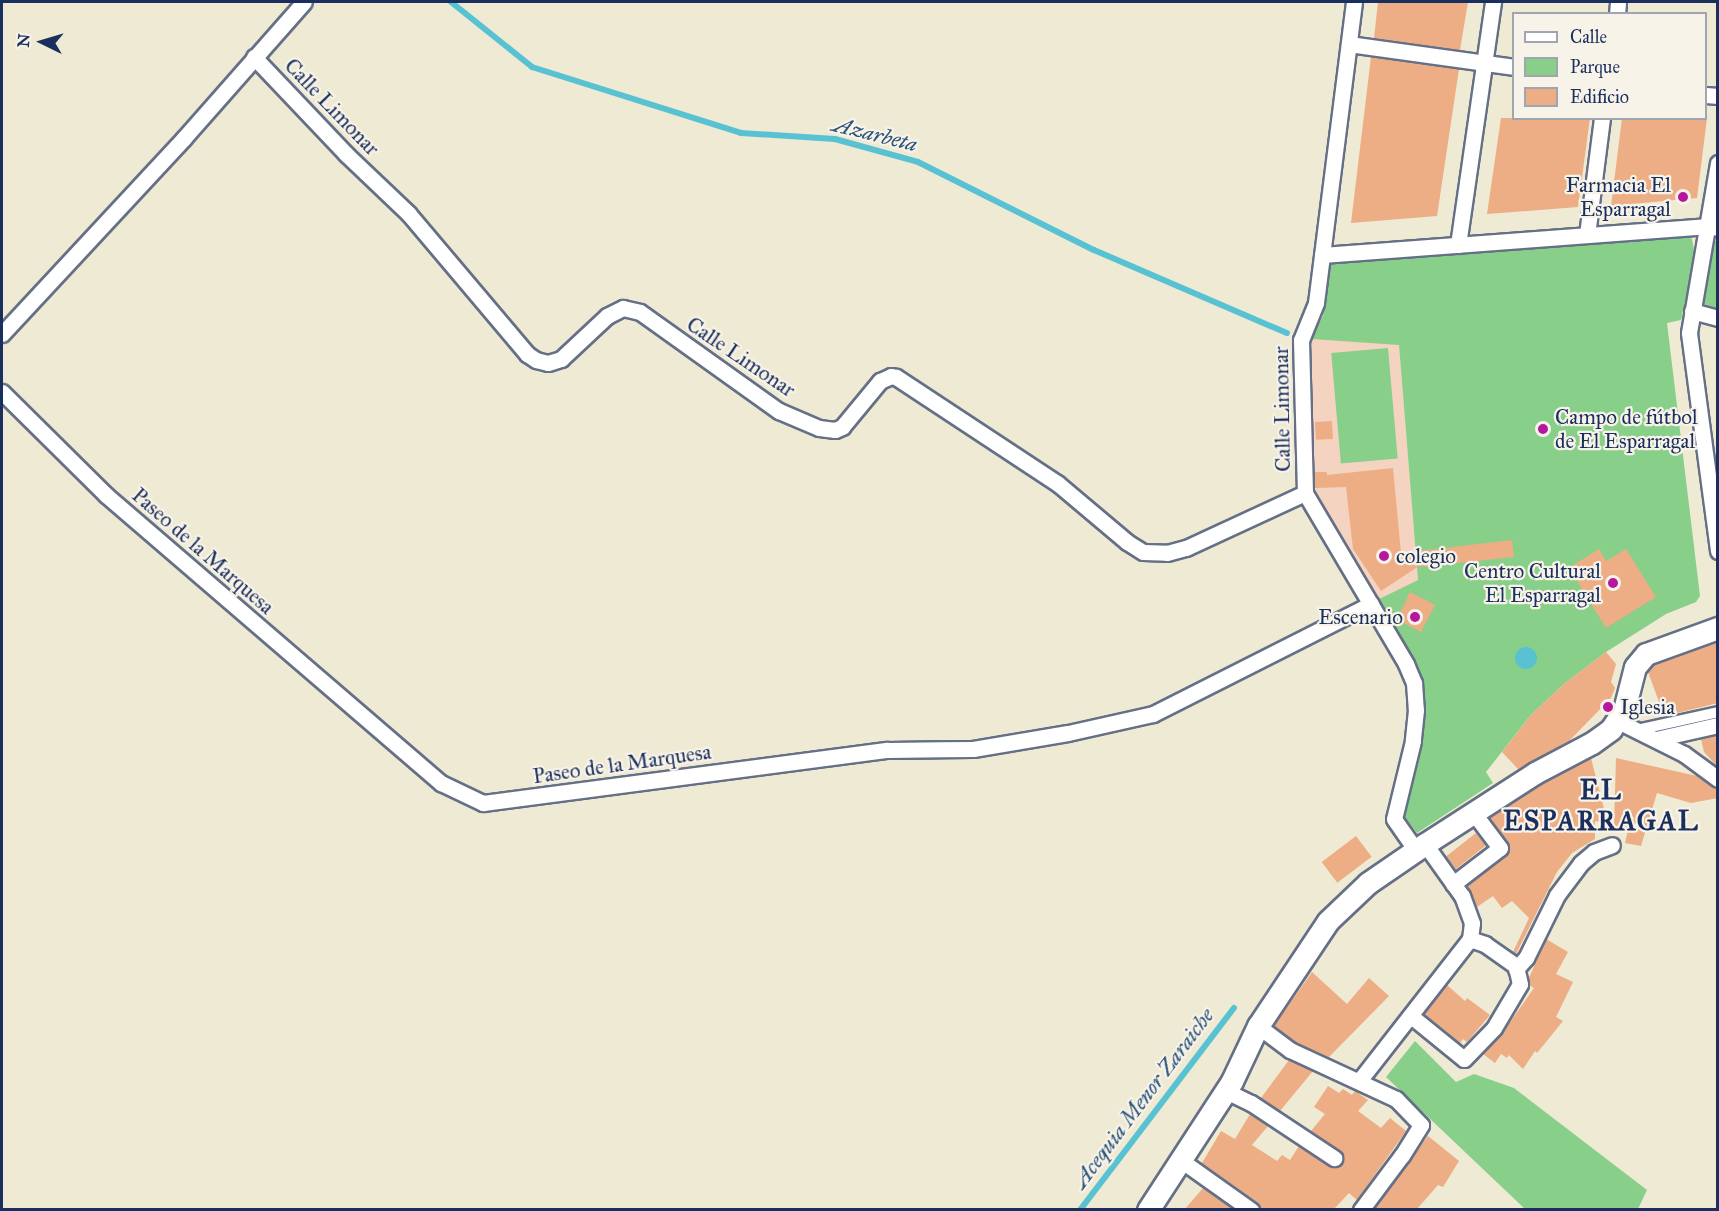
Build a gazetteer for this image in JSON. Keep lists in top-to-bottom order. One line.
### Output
{"streets":{"street":["Calle Limonar","Paseo de la Marquesa"]},"crossings":[["Calle Limonar","Paseo de la Marquesa"]],"districts":["EL ESPARRAGAL"],"water":["Azarbeta","Acequia Menor Zaraiche"],"places":["Farmacia El Esparragal","Campo de fútbol de El Esparragal","colegio","Centro Cultural El Esparragal","Escenario","Iglesia"],"legend":["Calle","Parque","Edificio"],"north":"left"}
